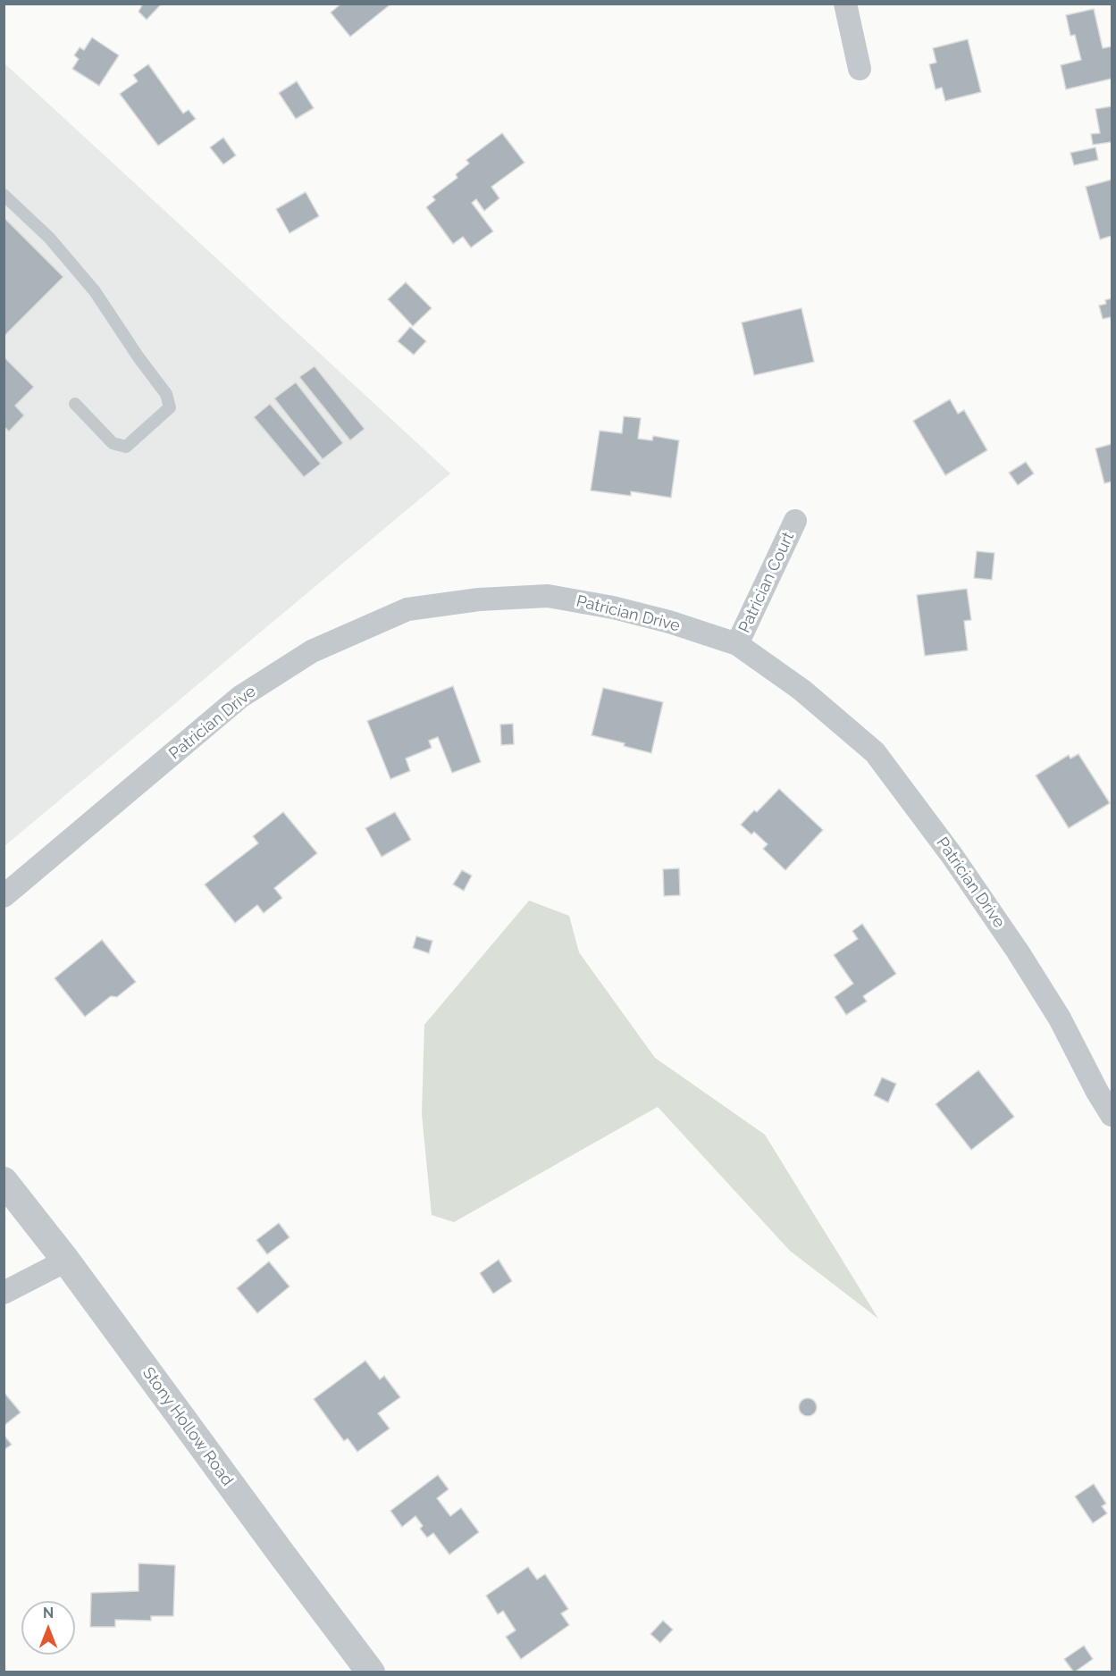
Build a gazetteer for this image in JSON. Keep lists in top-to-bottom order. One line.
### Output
{"streets":{"street":["Patrician Court","Patrician Drive","Stony Hollow Road"]},"crossings":[["Patrician Court","Patrician Drive"]],"north":"top"}
